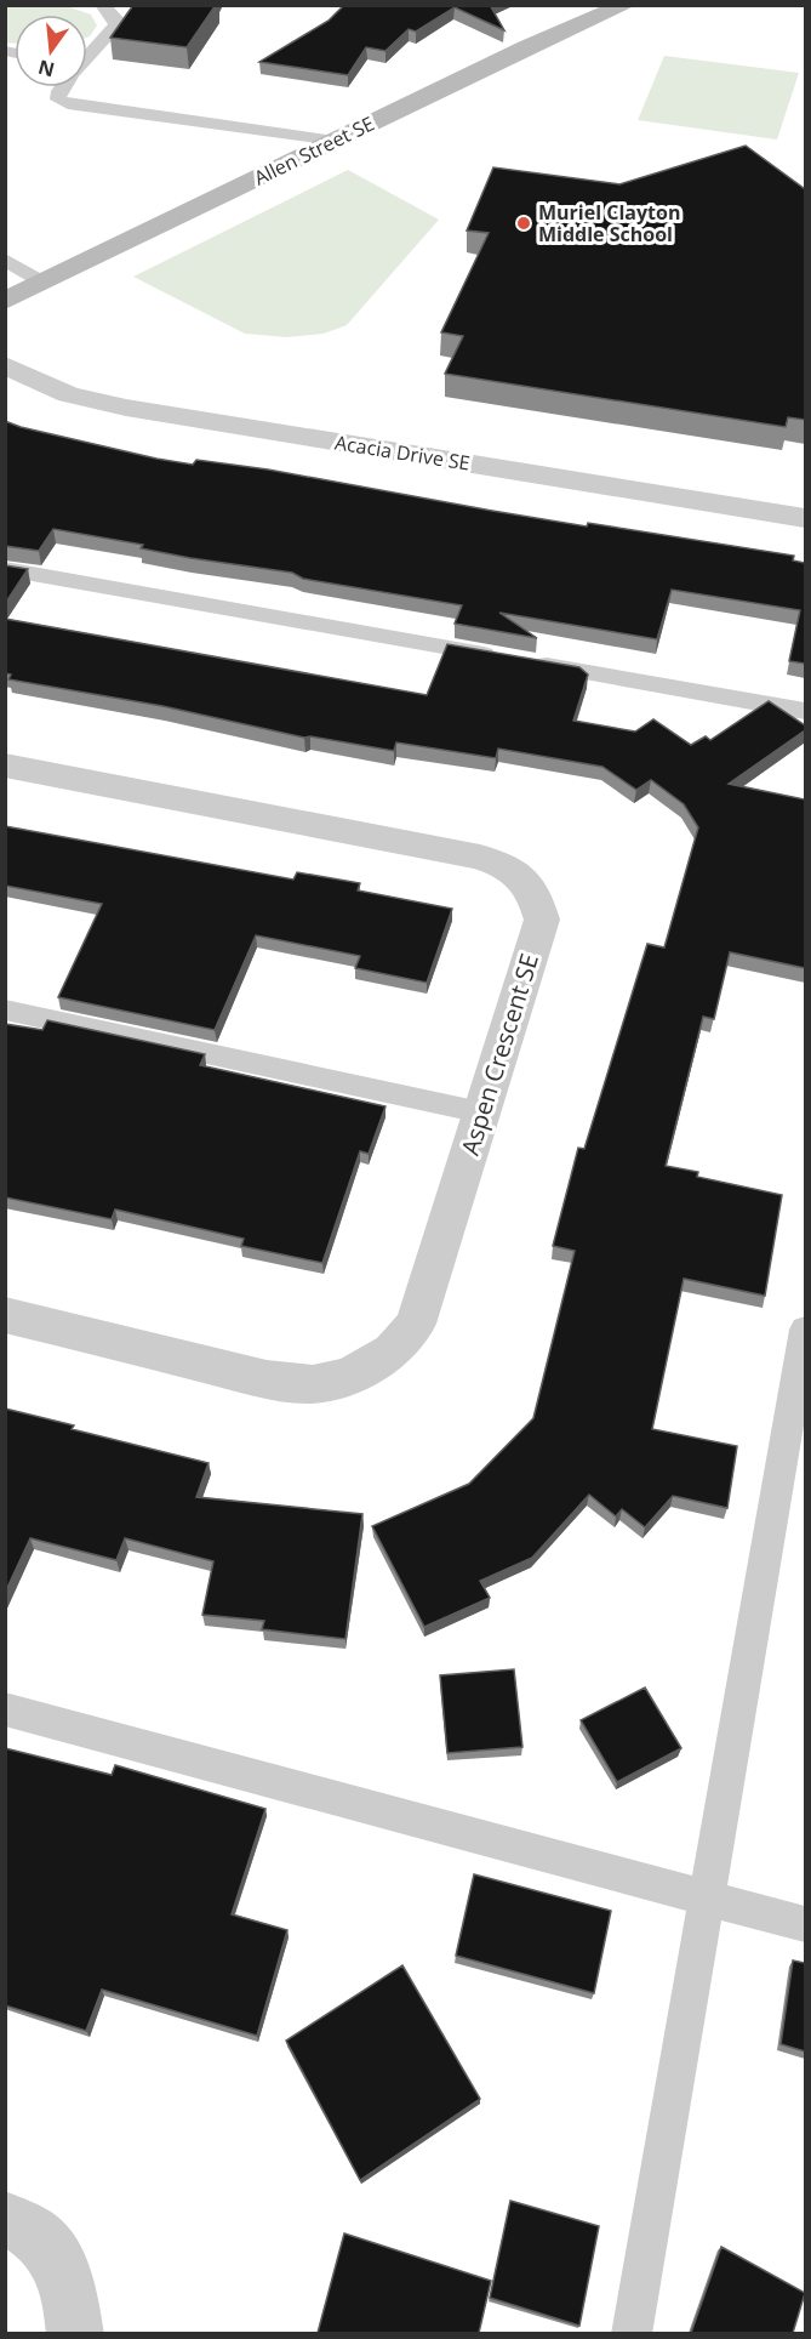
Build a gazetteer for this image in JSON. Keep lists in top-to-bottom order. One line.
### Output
{"streets":{"street":["Allen Street SE","Acacia Drive SE","Aspen Crescent SE"]},"places":["Muriel Clayton Middle School"],"north":"bottom"}
